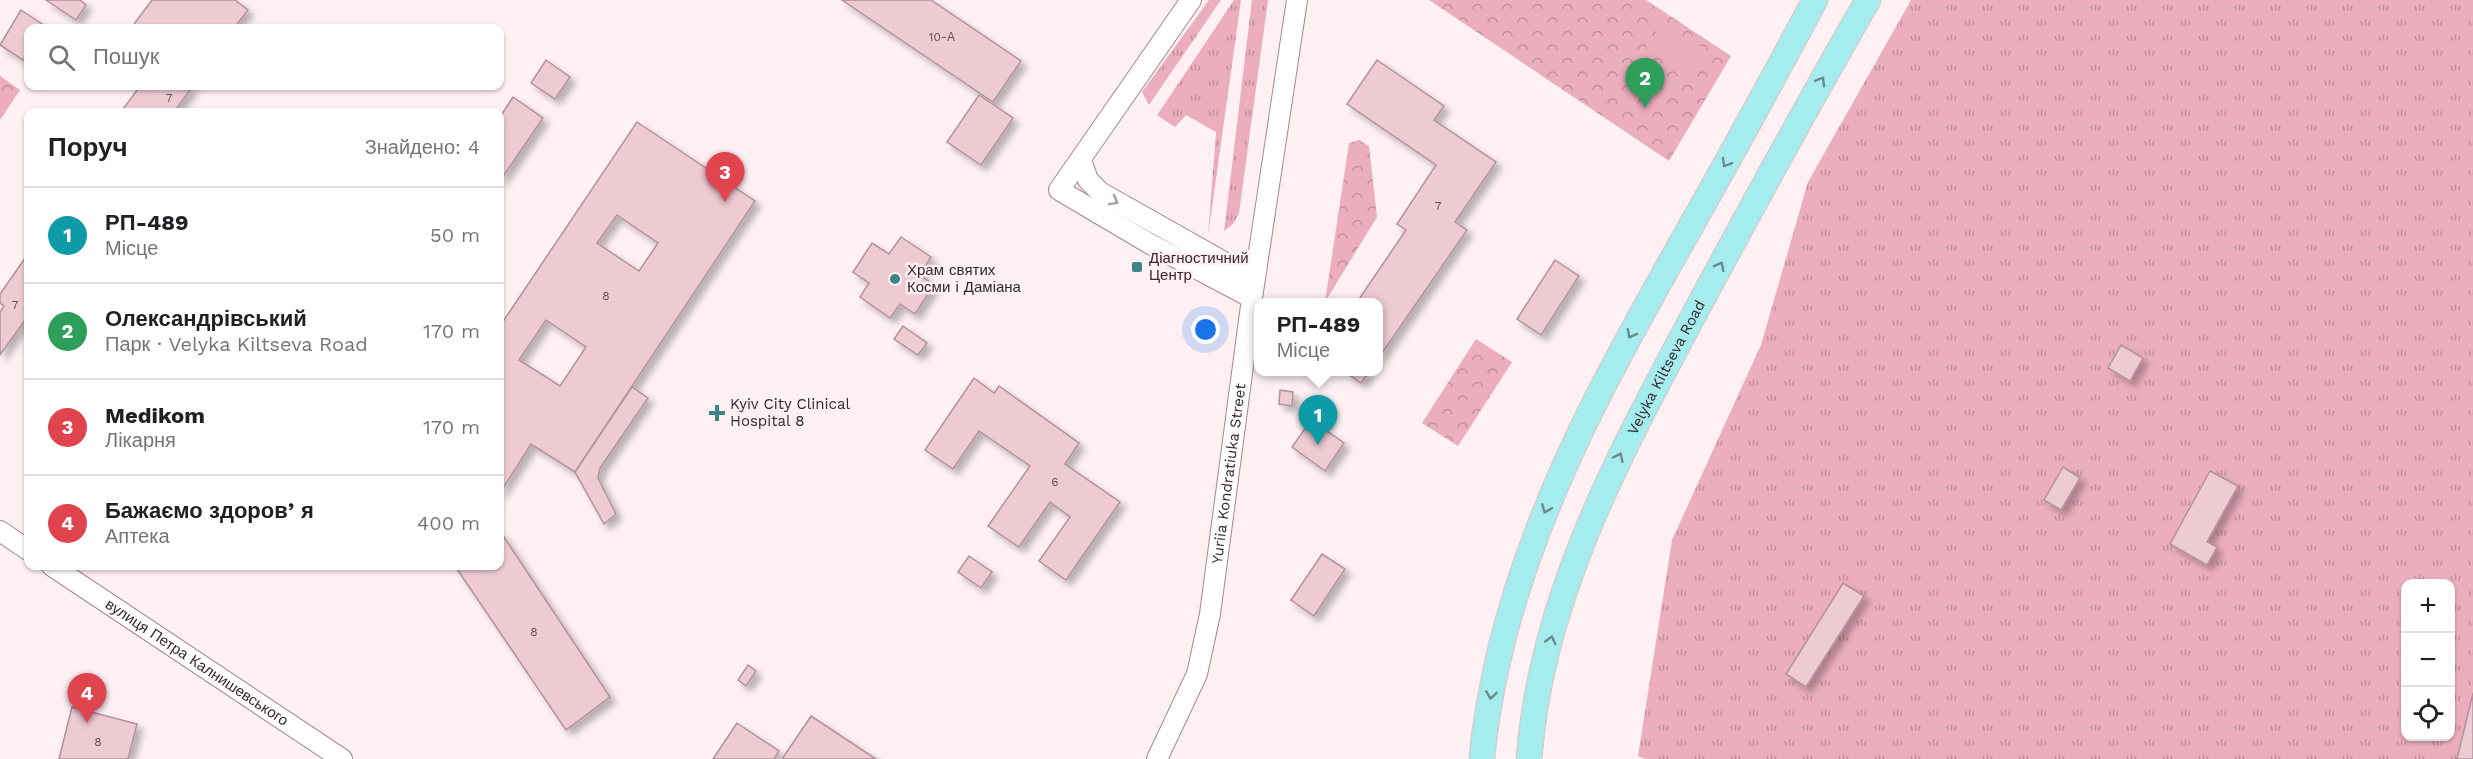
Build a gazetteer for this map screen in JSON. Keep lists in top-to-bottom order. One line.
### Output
{"streets":{"main road":["Velyka Kiltseva Road"],"street":["Yuriia Kondratiuka Street","вулиця Петра Калнишевського"]},"places":{"transit":["Діагностичний Центр"],"other":["Храм святих Косми і Даміана"],"health":["Kyiv City Clinical Hospital 8"]},"house_numbers":["10-А","7","7","8","7","6","8","8"],"page":{"search":"Пошук","pins":["2","3","1","4"],"heading":["Поруч","Знайдено: 4"],"list":[{"mark":"1","name":"РП-489","note":"Місце","value":"50 m"},{"mark":"2","name":"Олександрівський","note":"Парк · Velyka Kiltseva Road","value":"170 m"},{"mark":"3","name":"Medikom","note":"Лікарня","value":"170 m"},{"mark":"4","name":"Бажаємо здоровʼя","note":"Аптека","value":"400 m"}],"popup":["РП-489","Місце"],"map_buttons":["+","−"]}}
